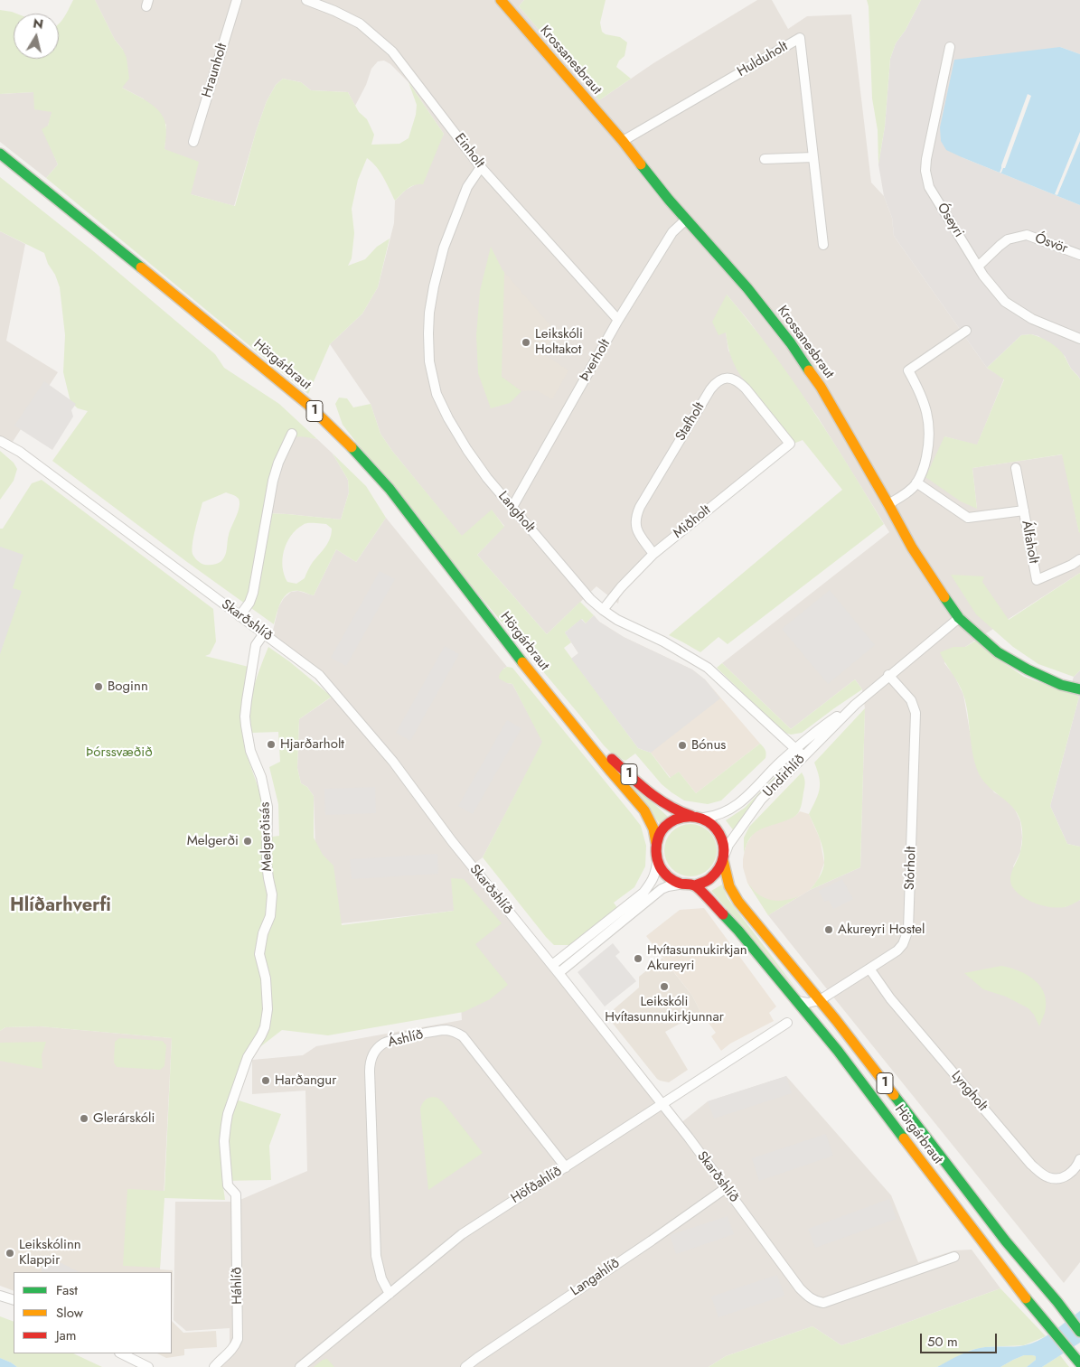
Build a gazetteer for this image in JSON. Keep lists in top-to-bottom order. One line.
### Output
{"streets":{"main road":["Krossanesbraut","Hörgárbraut","1"],"street":["Hulduholt","Hraunholt","Einholt","Óseyri","Ósvör","Þverholt","Stafholt","Langholt","Miðholt","Álfaholt","Skarðshlíð","Undirhlíð","Melgerðisás","Stórholt","Áshlíð","Lyngholt","Höfðahlíð","Langahlíð","Háhlíð"]},"crossings":[["Hulduholt","Krossanesbraut"],["Krossanesbraut","Þverholt"],["Krossanesbraut","Undirhlíð"],["Einholt","Þverholt"],["Einholt","Langholt"],["Óseyri","Ósvör"],["Þverholt","Langholt"],["Hörgárbraut","Undirhlíð"],["Hörgárbraut","Stórholt"],["Stafholt","Miðholt"],["Langholt","Miðholt"],["Langholt","Undirhlíð"],["Skarðshlíð","Melgerðisás"],["Skarðshlíð","Höfðahlíð"],["Skarðshlíð","Langahlíð"],["Undirhlíð","Stórholt"],["Melgerðisás","Háhlíð"],["Stórholt","Lyngholt"],["Áshlíð","Höfðahlíð"]],"districts":["Hlíðarhverfi"],"parks":["Þórssvæðið"],"places":["Leikskóli Holtakot","Boginn","Hjarðarholt","Bónus","Melgerði","Akureyri Hostel","Hvítasunnukirkjan Akureyri","Leikskóli Hvítasunnukirkjunnar","Harðangur","Glerárskóli","Leikskólinn Klappir"],"legend":["Fast","Slow","Jam"],"scale_bar":"50 m","north":"top"}
